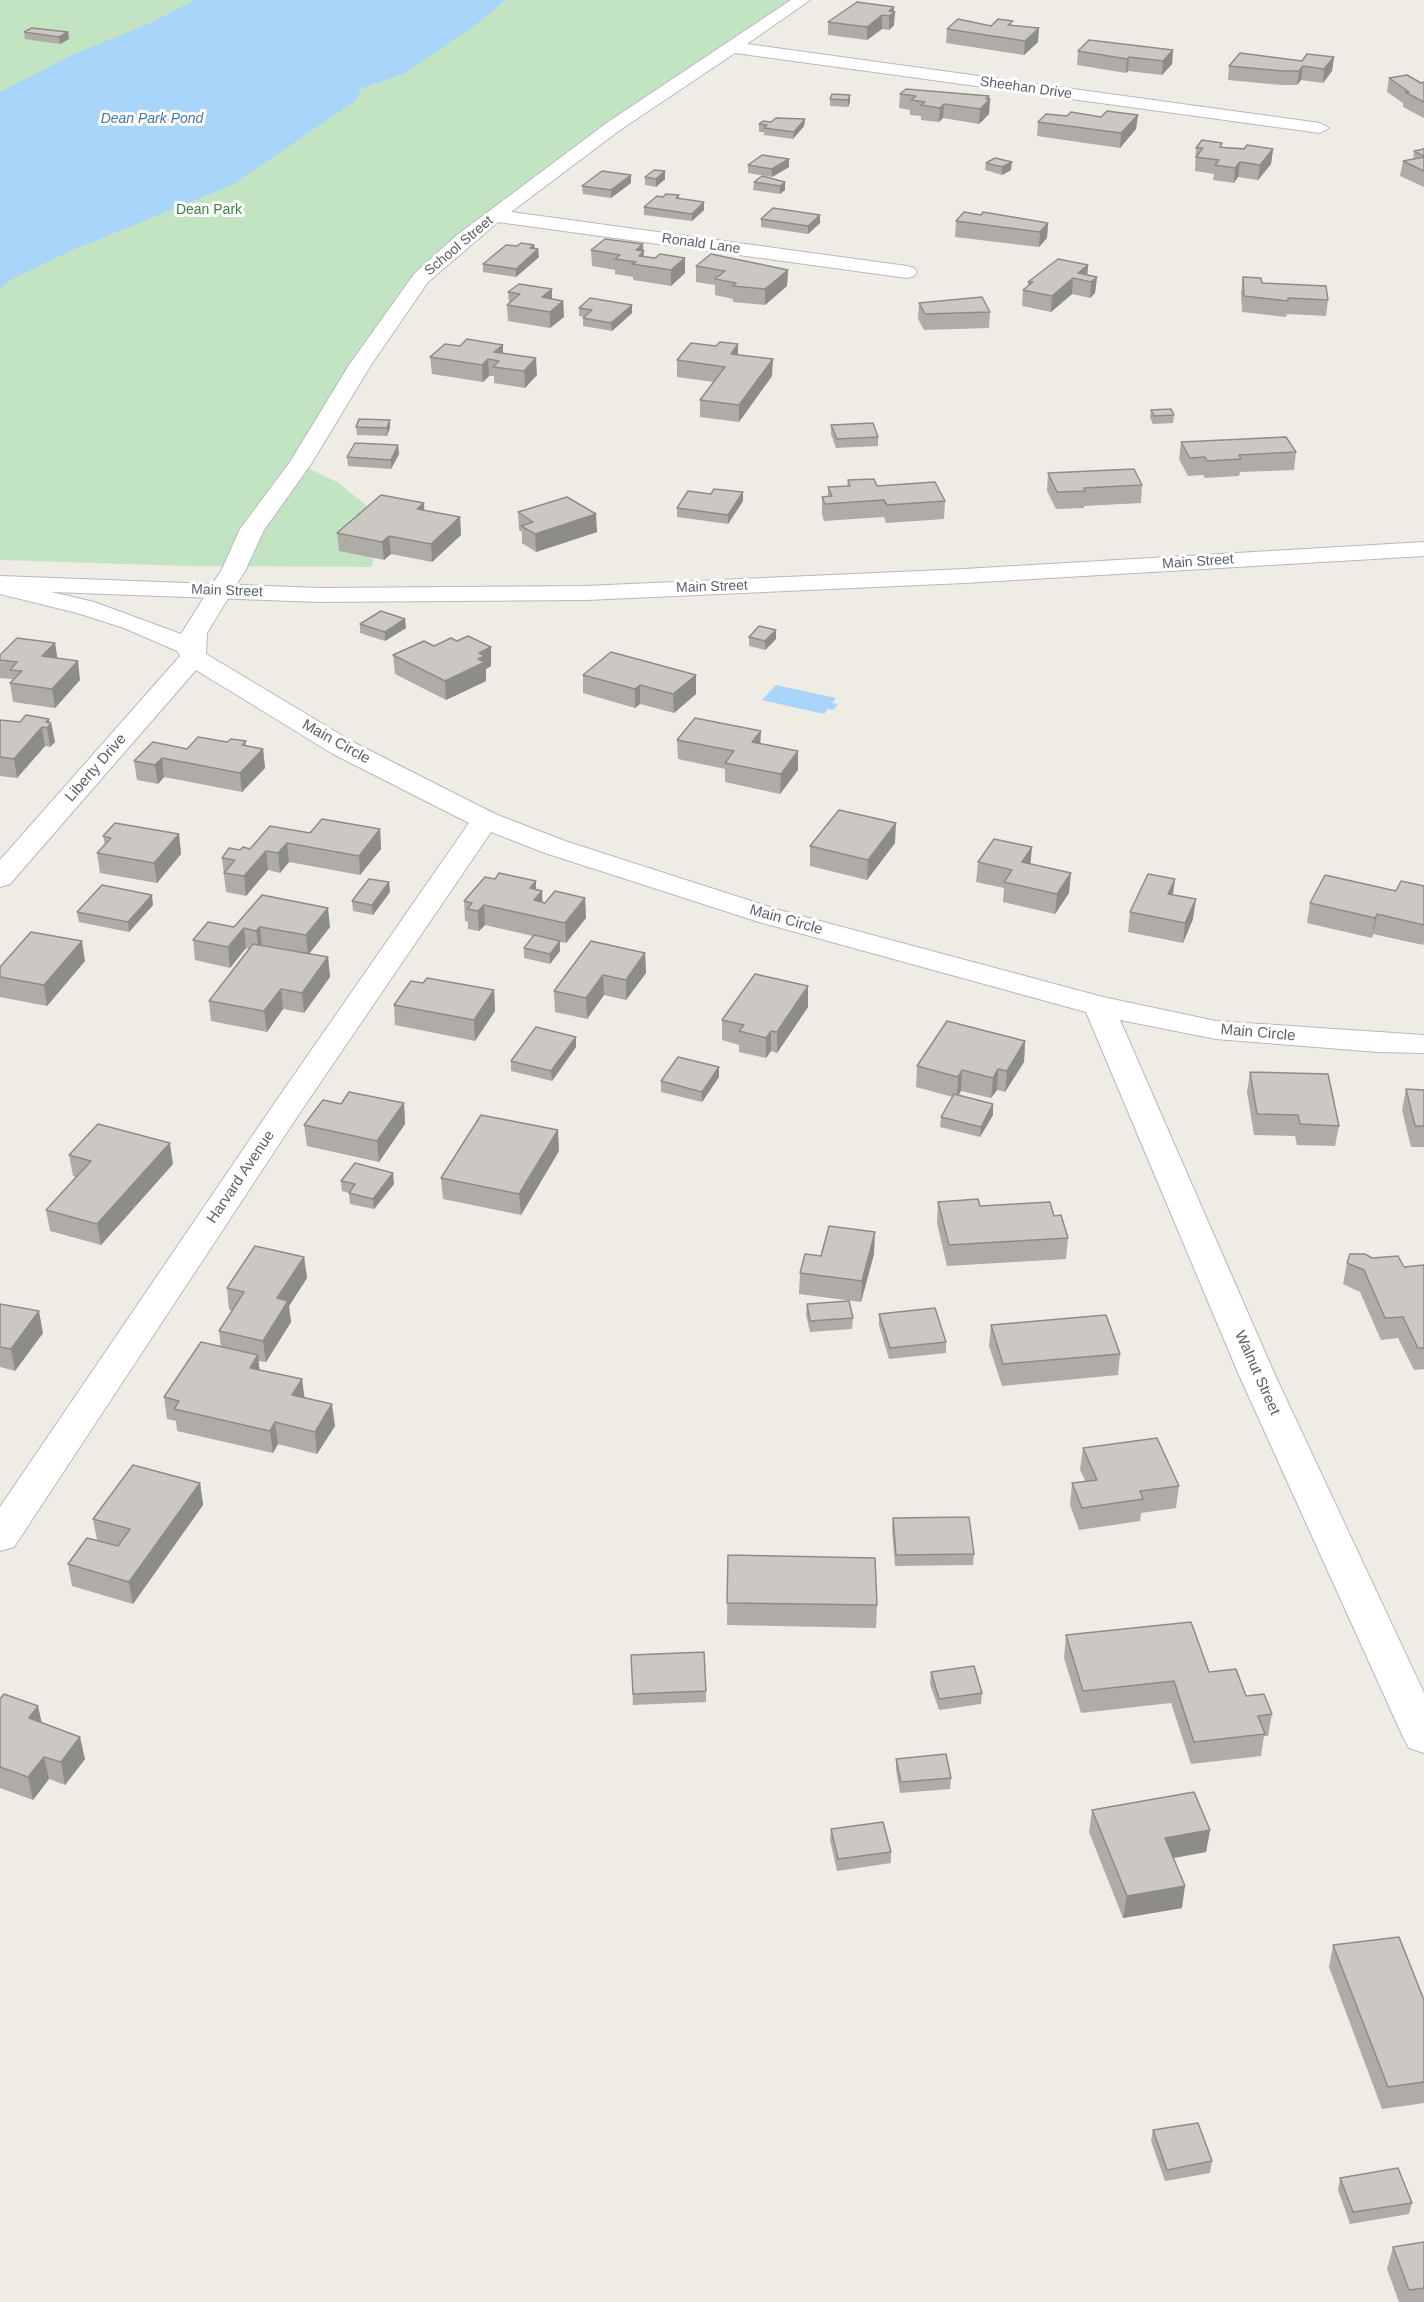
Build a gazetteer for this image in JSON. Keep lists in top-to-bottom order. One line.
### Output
{"streets":{"street":["Sheehan Drive","Ronald Lane","School Street","Main Street","Main Circle","Liberty Drive","Harvard Avenue","Walnut Street"]},"crossings":[["Sheehan Drive","School Street"],["Ronald Lane","School Street"],["School Street","Main Street"],["Main Circle","Liberty Drive"],["Main Circle","Harvard Avenue"],["Main Circle","Walnut Street"]],"water":["Dean Park Pond"],"parks":["Dean Park"]}
